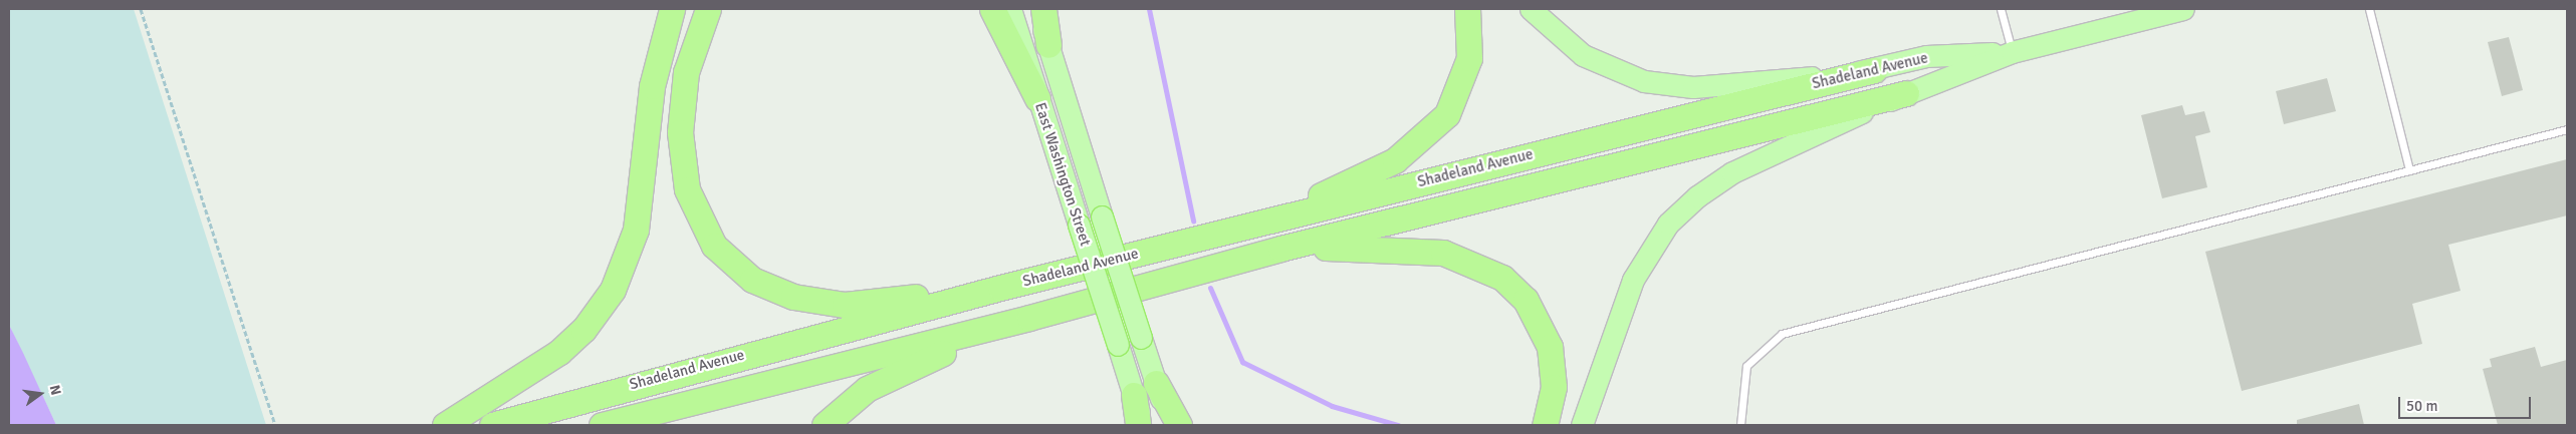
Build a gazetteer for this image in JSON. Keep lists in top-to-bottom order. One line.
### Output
{"streets":{"highway":["Shadeland Avenue"],"main road":["East Washington Street"]},"scale_bar":"50 m","north":"right"}
